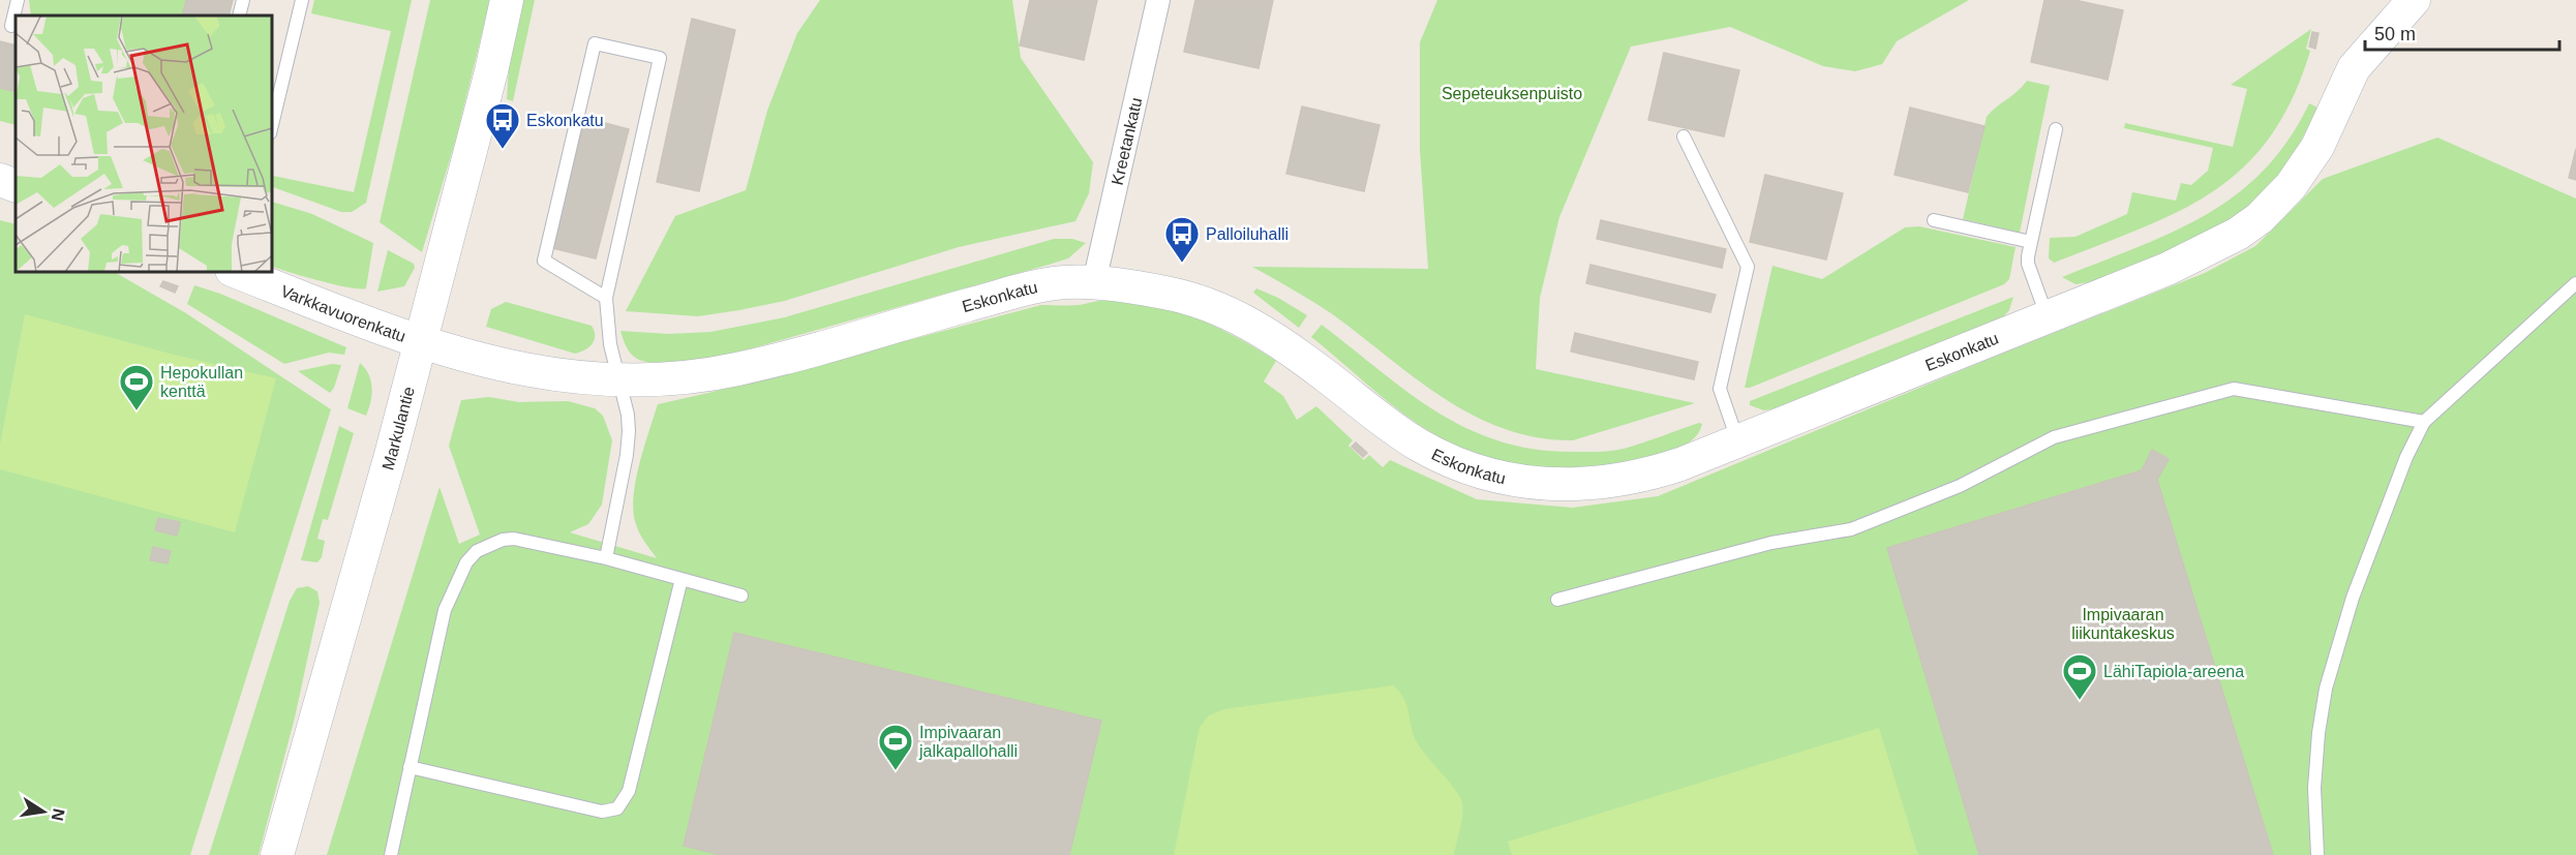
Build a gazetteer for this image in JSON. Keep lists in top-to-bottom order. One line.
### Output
{"streets":{"street":["Kreetankatu","Eskonkatu","Varkkavuorenkatu","Markulantie"]},"crossings":[["Kreetankatu","Eskonkatu"],["Eskonkatu","Varkkavuorenkatu"],["Eskonkatu","Markulantie"],["Varkkavuorenkatu","Markulantie"]],"parks":["Sepeteuksenpuisto","Impivaaran liikuntakeskus"],"places":{"bus stop":["Eskonkatu","Palloiluhalli"],"sports":["Hepokullan kenttä","LähiTapiola-areena","Impivaaran jalkapallohalli"]},"scale_bar":"50 m","north":"right"}
